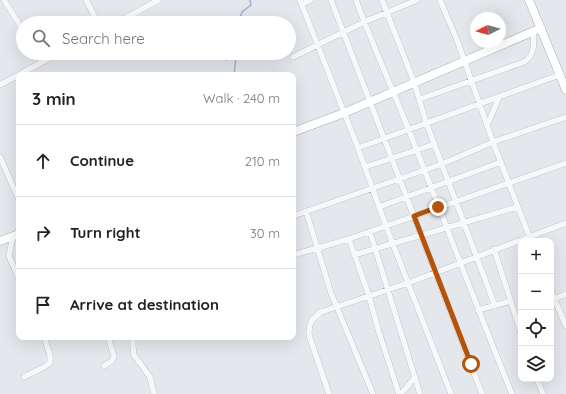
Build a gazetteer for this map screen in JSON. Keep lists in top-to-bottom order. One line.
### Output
{"north":"left","page":{"search":"Search here","heading":["3 min","Walk · 240 m"],"list":[["Continue","210 m"],["Turn right","30 m"],"Arrive at destination"],"map_buttons":["+","−"]}}
